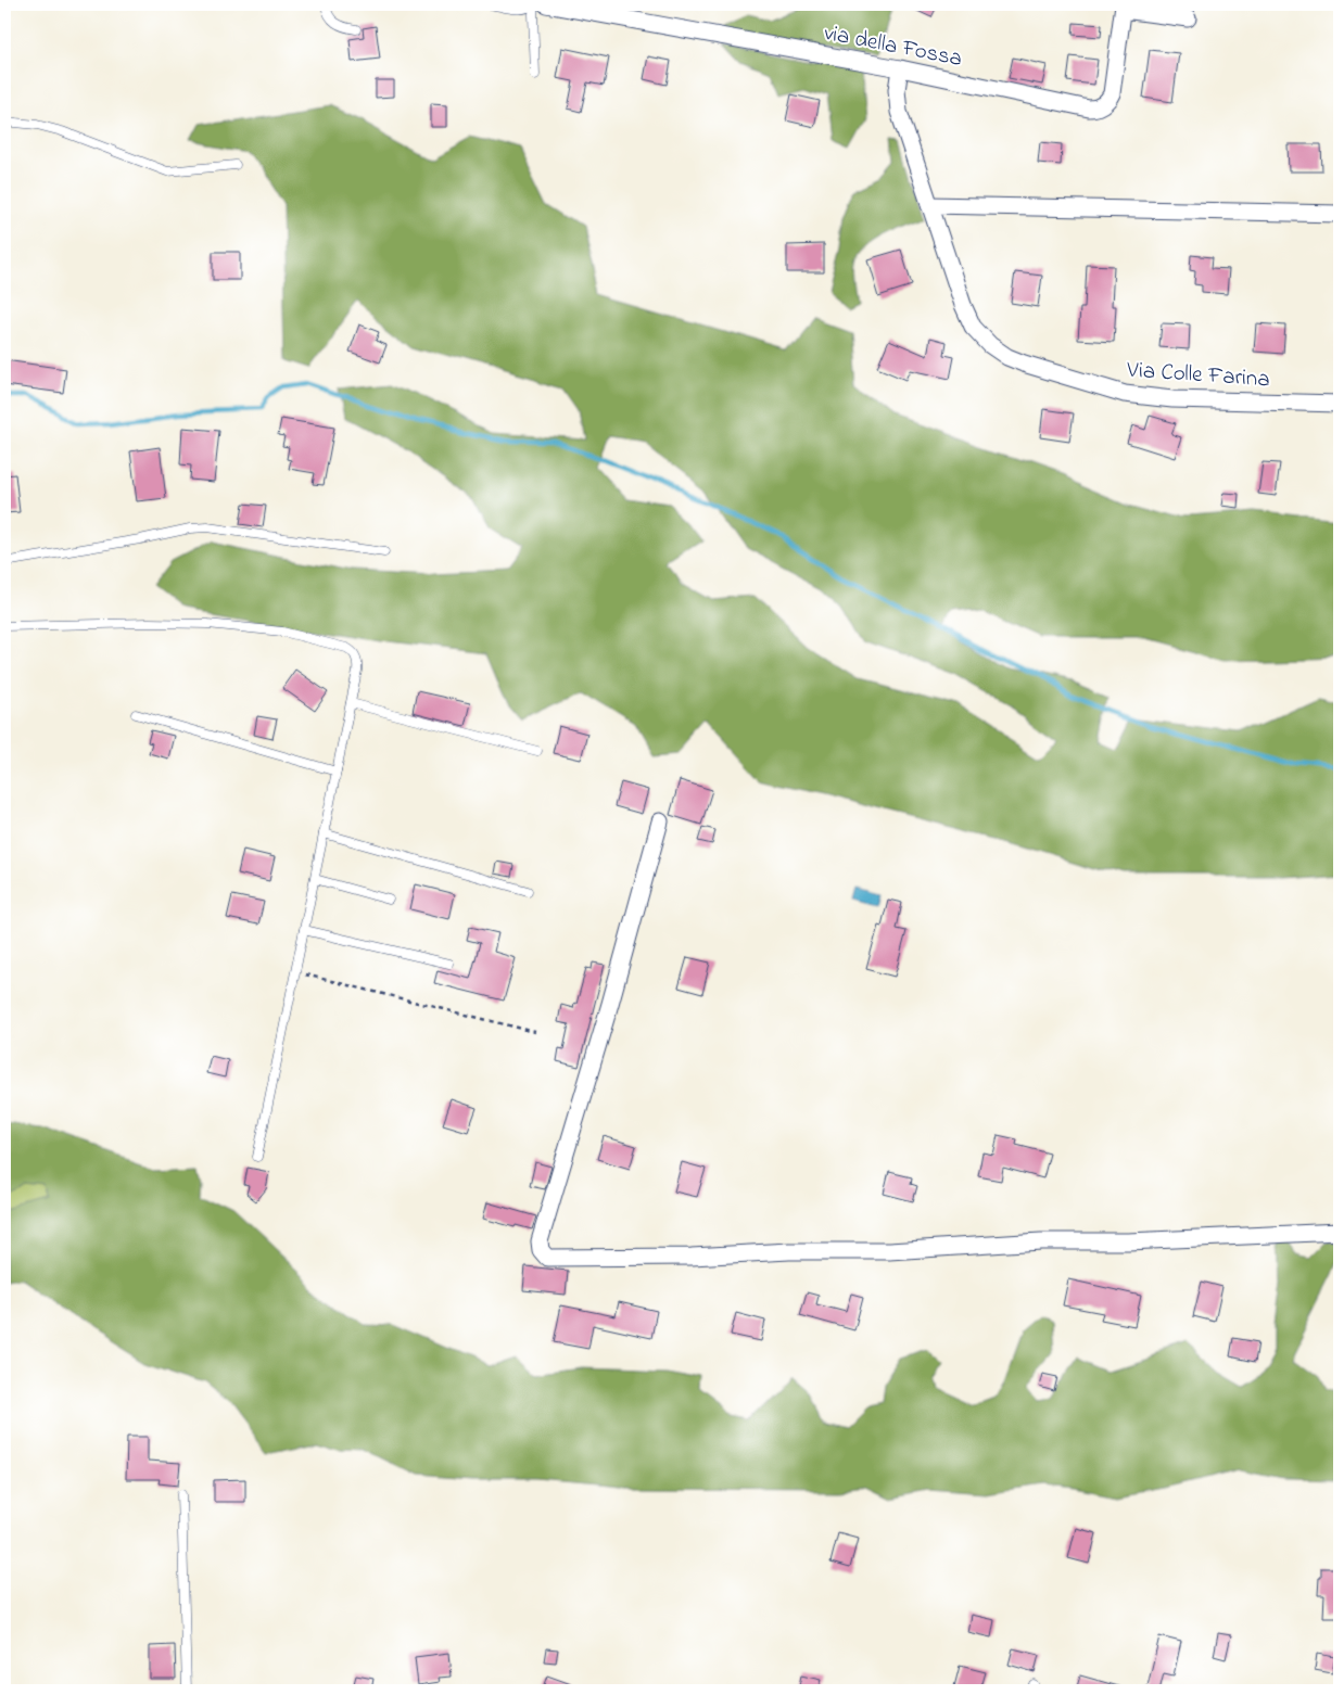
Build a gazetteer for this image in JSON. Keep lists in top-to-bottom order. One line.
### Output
{"streets":{"street":["via della Fossa","Via Colle Farina"]},"crossings":[["via della Fossa","Via Colle Farina"]]}
